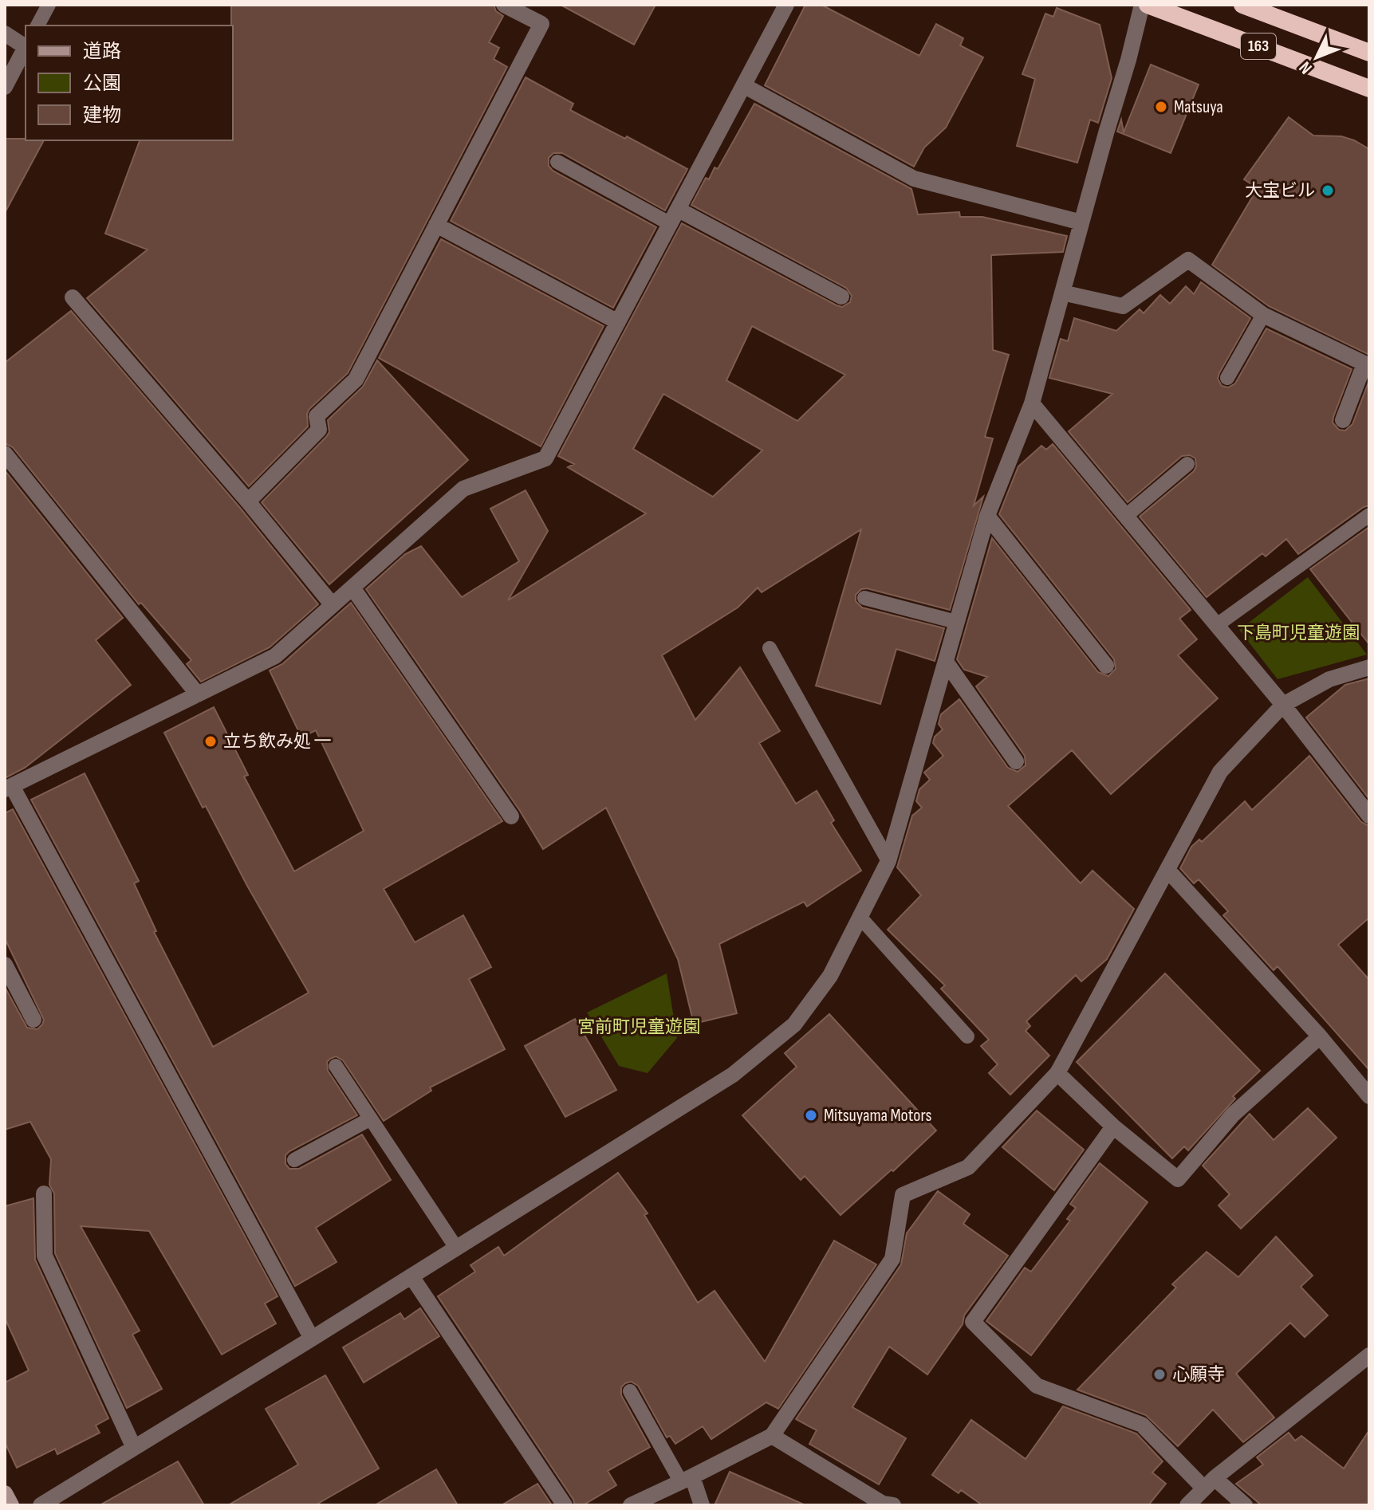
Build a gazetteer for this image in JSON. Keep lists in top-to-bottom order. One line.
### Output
{"streets":{"highway":["163"]},"parks":["下島町児童遊園","宮前町児童遊園"],"places":["Matsuya","大宝ビル","立ち飲み処 一","Mitsuyama Motors","心願寺"],"legend":["道路","公園","建物"],"north":"bottom left"}
